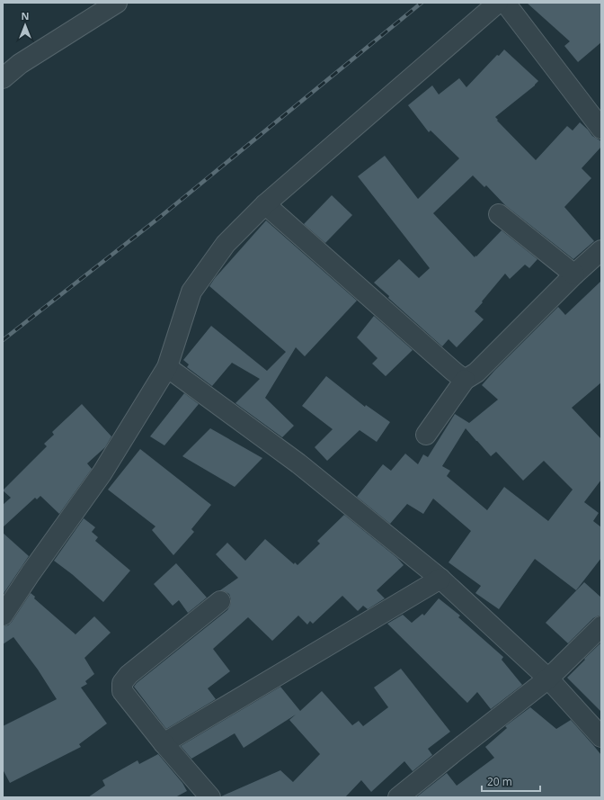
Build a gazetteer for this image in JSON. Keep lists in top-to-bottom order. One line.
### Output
{"scale_bar":"20 m","north":"top"}
